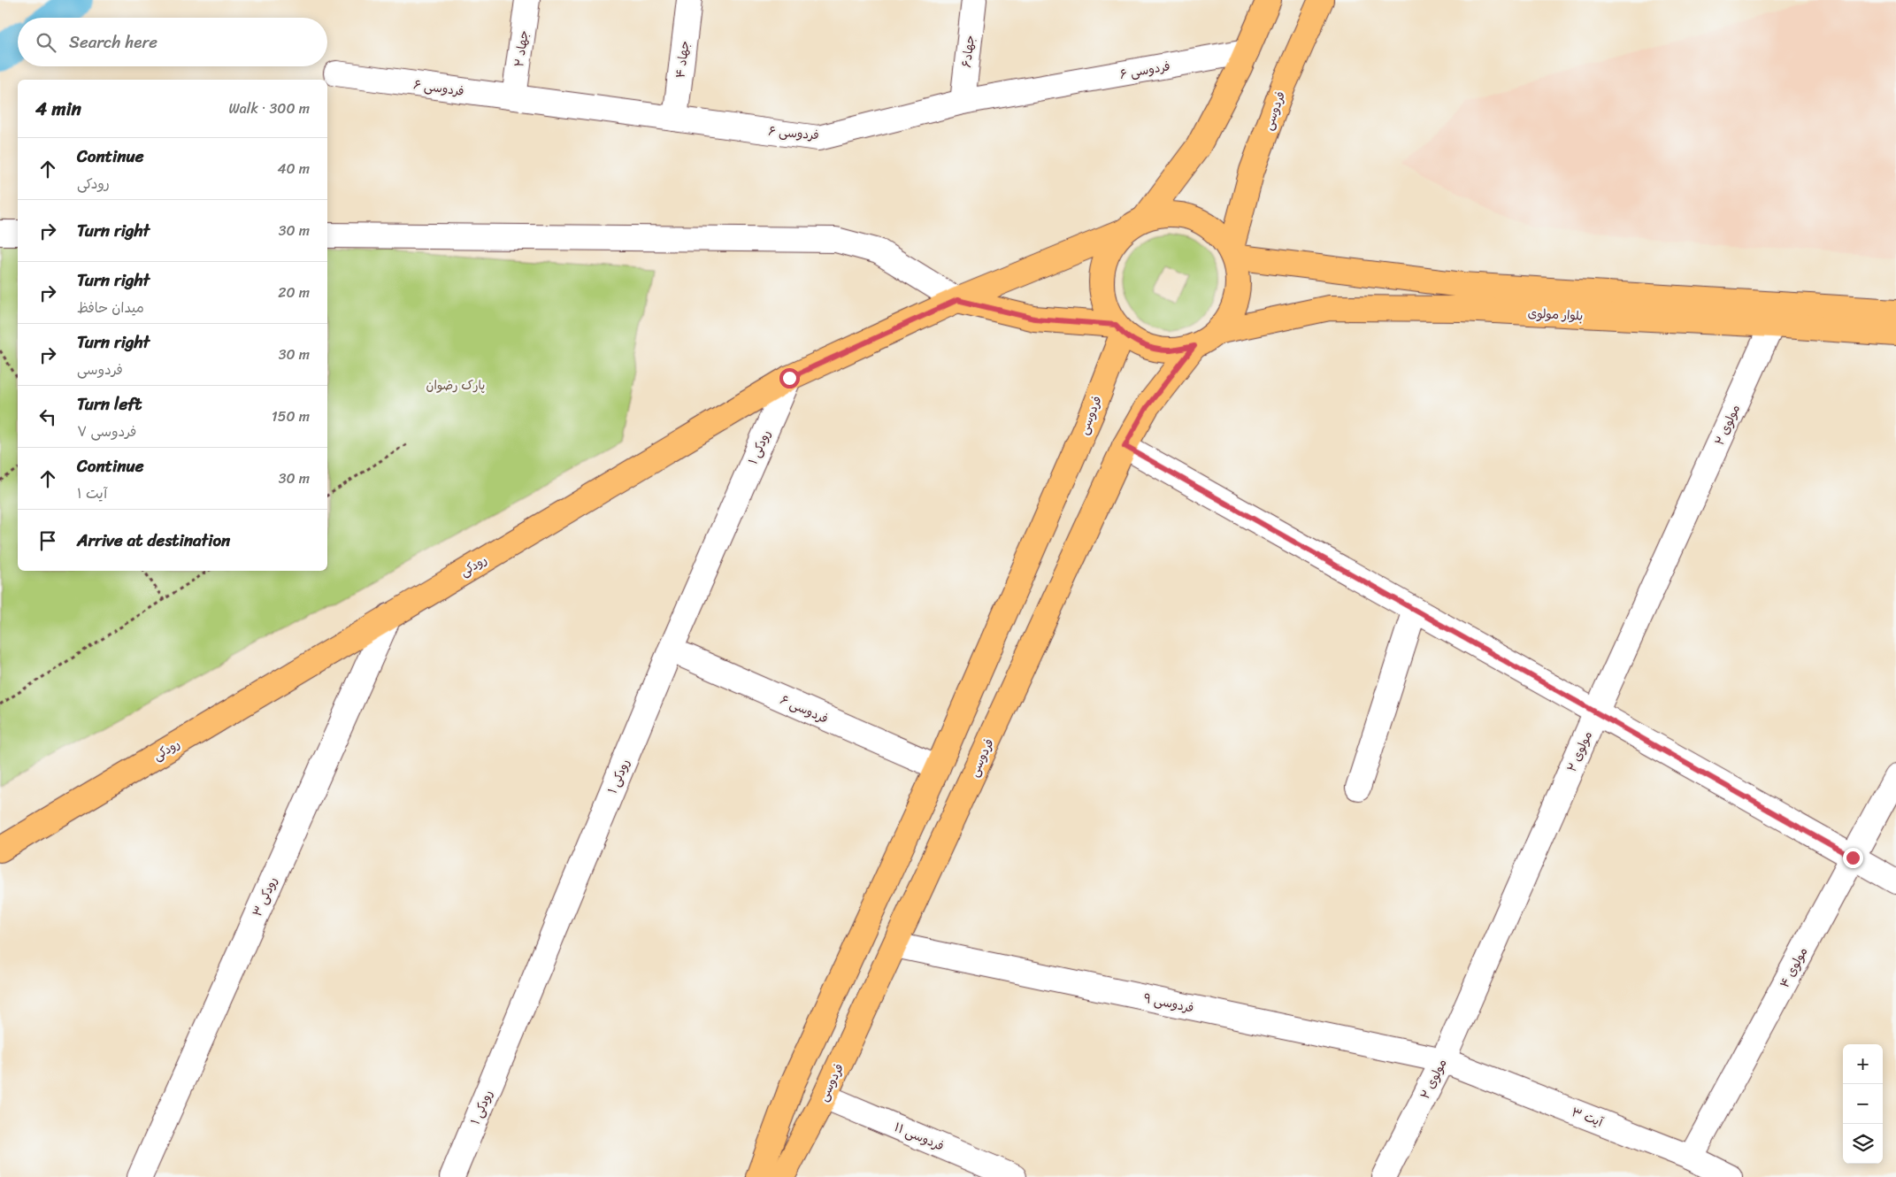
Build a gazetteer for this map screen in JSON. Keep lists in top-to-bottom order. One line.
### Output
{"streets":{"main road":["فردوسی","بلوار مولوی","رودکی"],"street":["جهاد ۲","جهاد۶","جهاد ۴","فردوسی ۶","مولوی ۲","رودکی ۱","رودکی ۳","مولوی ۴","فردوسی ۹","آیت ۳","فردوسی ۱۱"]},"crossings":[["جهاد ۲","فردوسی ۶"],["جهاد۶","فردوسی ۶"],["جهاد ۴","فردوسی ۶"],["فردوسی ۶","فردوسی"],["فردوسی ۶","رودکی ۱"],["فردوسی","بلوار مولوی"],["فردوسی","رودکی"],["فردوسی","فردوسی ۹"],["فردوسی","فردوسی ۱۱"],["بلوار مولوی","مولوی ۲"],["بلوار مولوی","رودکی"],["مولوی ۲","فردوسی ۹"],["مولوی ۲","آیت ۳"],["رودکی ۱","رودکی"],["رودکی","رودکی ۳"],["مولوی ۴","آیت ۳"],["فردوسی ۹","آیت ۳"]],"parks":["پارک رضوان"],"page":{"search":"Search here","heading":["4 min","Walk · 300 m"],"list":[["Continue","رودکی","40 m"],["Turn right","30 m"],["Turn right","میدان حافظ","20 m"],["Turn right","فردوسی","30 m"],["Turn left","فردوسی ۷","150 m"],["Continue","آیت ۱","30 m"],"Arrive at destination"],"map_buttons":["+","−"]}}
